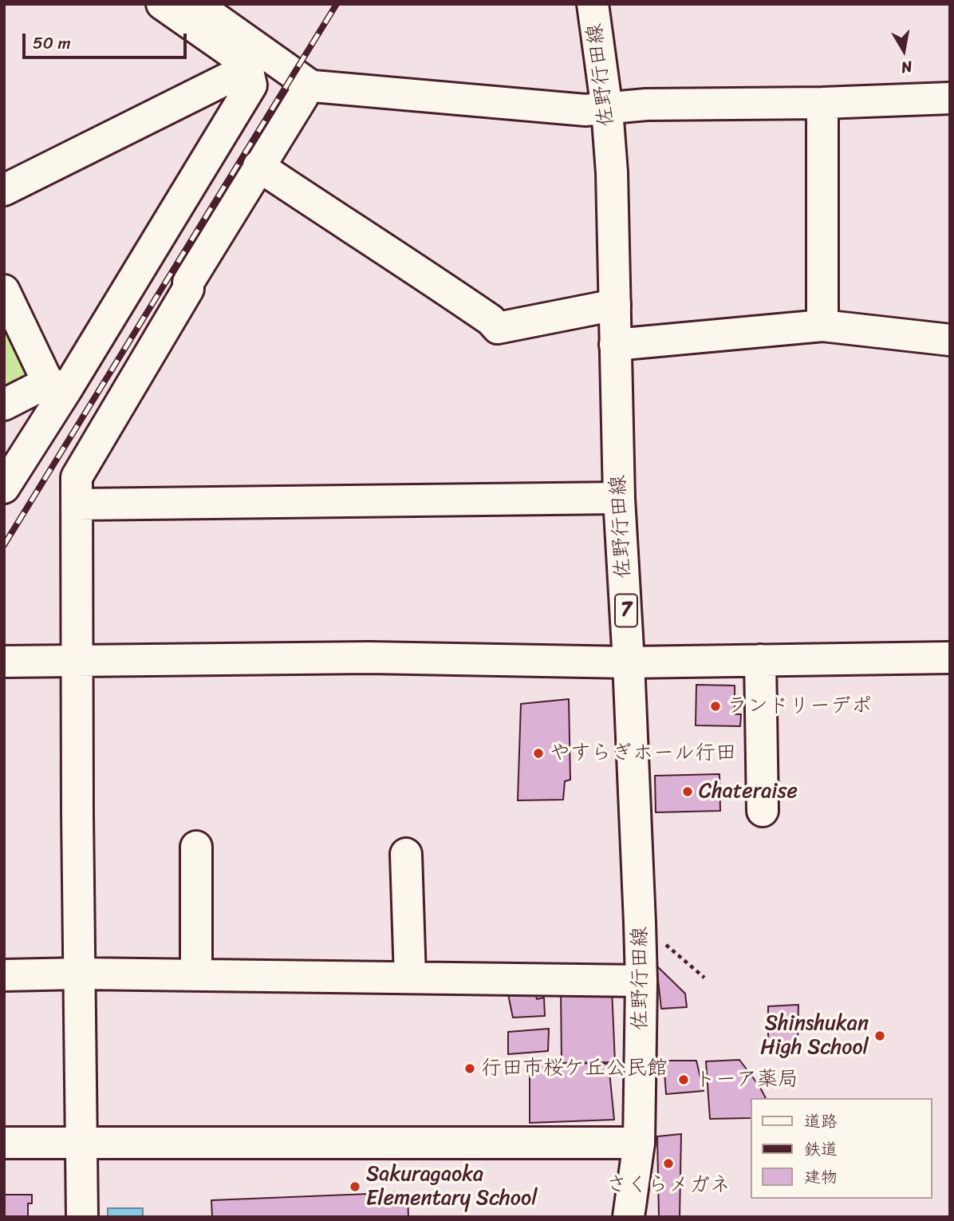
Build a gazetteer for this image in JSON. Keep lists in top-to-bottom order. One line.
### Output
{"streets":{"street":["佐野行田線","7"]},"places":["ランドリーデポ","やすらぎホール行田","Chateraise","Shinshukan High School","行田市桜ケ丘公民館","トーア薬局","さくらメガネ","Sakuragaoka Elementary School"],"legend":["道路","鉄道","建物"],"scale_bar":"50 m","north":"bottom"}
